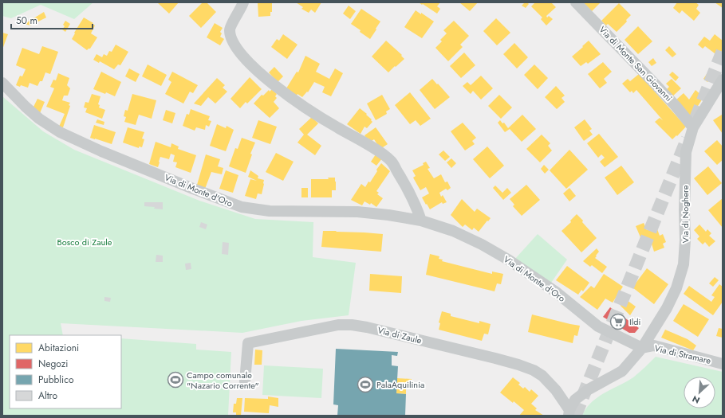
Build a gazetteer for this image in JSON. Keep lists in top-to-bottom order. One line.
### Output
{"streets":{"street":["Via di Monte San Giovanni","Via di Monte d'Oro","Via di Noghere","Via di Zaule","Via di Stramare"]},"crossings":[["Via di Monte San Giovanni","Via di Noghere"],["Via di Monte d'Oro","Via di Noghere"],["Via di Monte d'Oro","Via di Zaule"],["Via di Monte d'Oro","Via di Stramare"],["Via di Noghere","Via di Zaule"],["Via di Noghere","Via di Stramare"],["Via di Zaule","Via di Stramare"]],"parks":["Bosco di Zaule"],"places":{"supermarket":["Ildi"],"sports":["Campo comunale \"Nazario Corrente\"","PalaAquilinia"]},"legend":["Abitazioni","Negozi","Pubblico","Altro"],"scale_bar":"50 m","north":"bottom left"}
